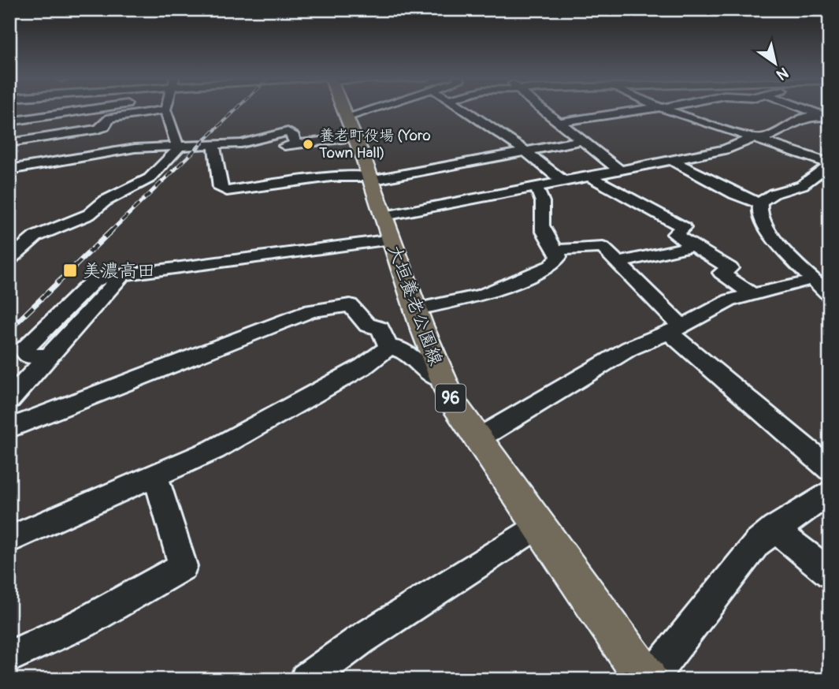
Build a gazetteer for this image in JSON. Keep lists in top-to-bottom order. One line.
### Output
{"streets":{"main road":["大垣養老公園線","96"]},"places":{"other":["養老町役場 (Yoro Town Hall)"],"transit":["美濃高田"]},"north":"bottom right"}
